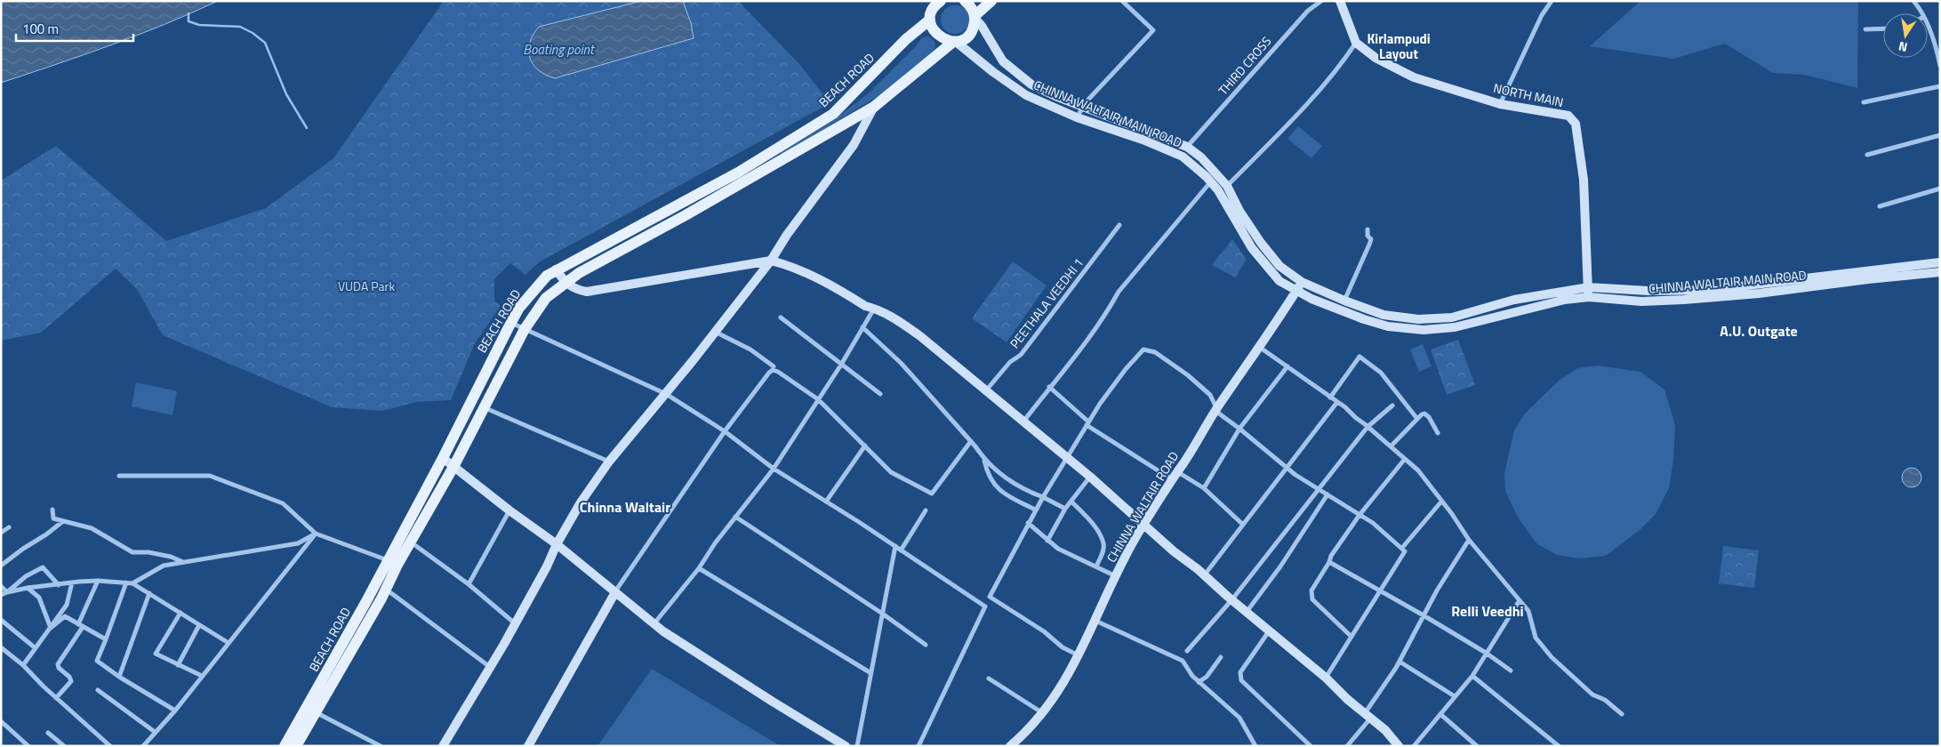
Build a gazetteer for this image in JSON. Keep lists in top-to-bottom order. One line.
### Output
{"streets":{"main road":["BEACH ROAD"],"street":["THIRD CROSS","NORTH MAIN","CHINNA WALTAIR MAIN ROAD","PEETHALA VEEDHI 1","CHINNA WALTAIR ROAD"]},"crossings":[["THIRD CROSS","CHINNA WALTAIR MAIN ROAD"],["BEACH ROAD","CHINNA WALTAIR MAIN ROAD"],["NORTH MAIN","CHINNA WALTAIR MAIN ROAD"],["CHINNA WALTAIR MAIN ROAD","CHINNA WALTAIR ROAD"]],"districts":["Kirlampudi Layout","A.U. Outgate","Chinna Waltair","Relli Veedhi"],"water":["Boating point"],"parks":["VUDA Park"],"scale_bar":"100 m","north":"bottom"}
